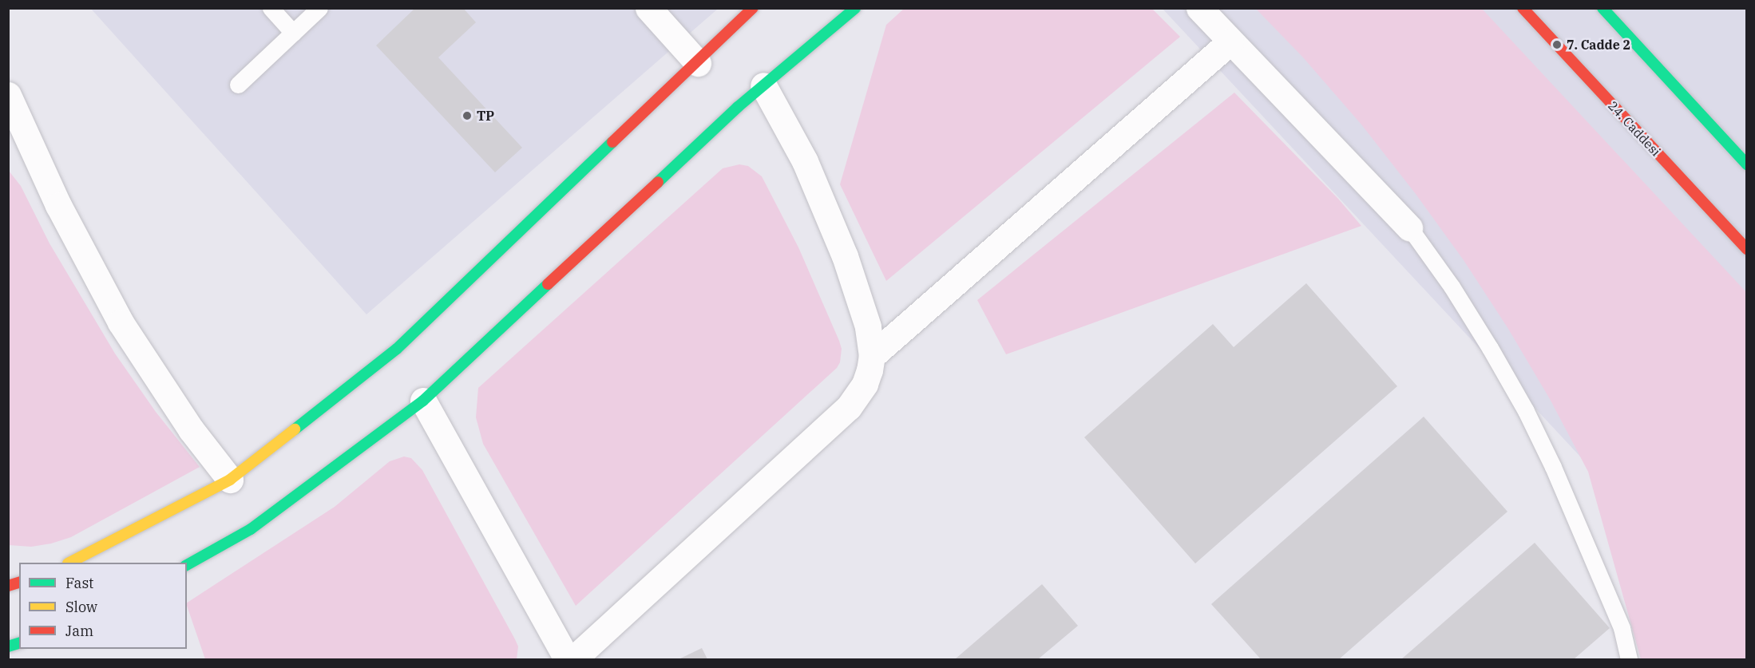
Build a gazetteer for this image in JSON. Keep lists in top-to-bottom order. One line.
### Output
{"streets":{"street":["24. Caddesi"]},"places":["7. Cadde 2","TP"],"legend":["Fast","Slow","Jam"]}
